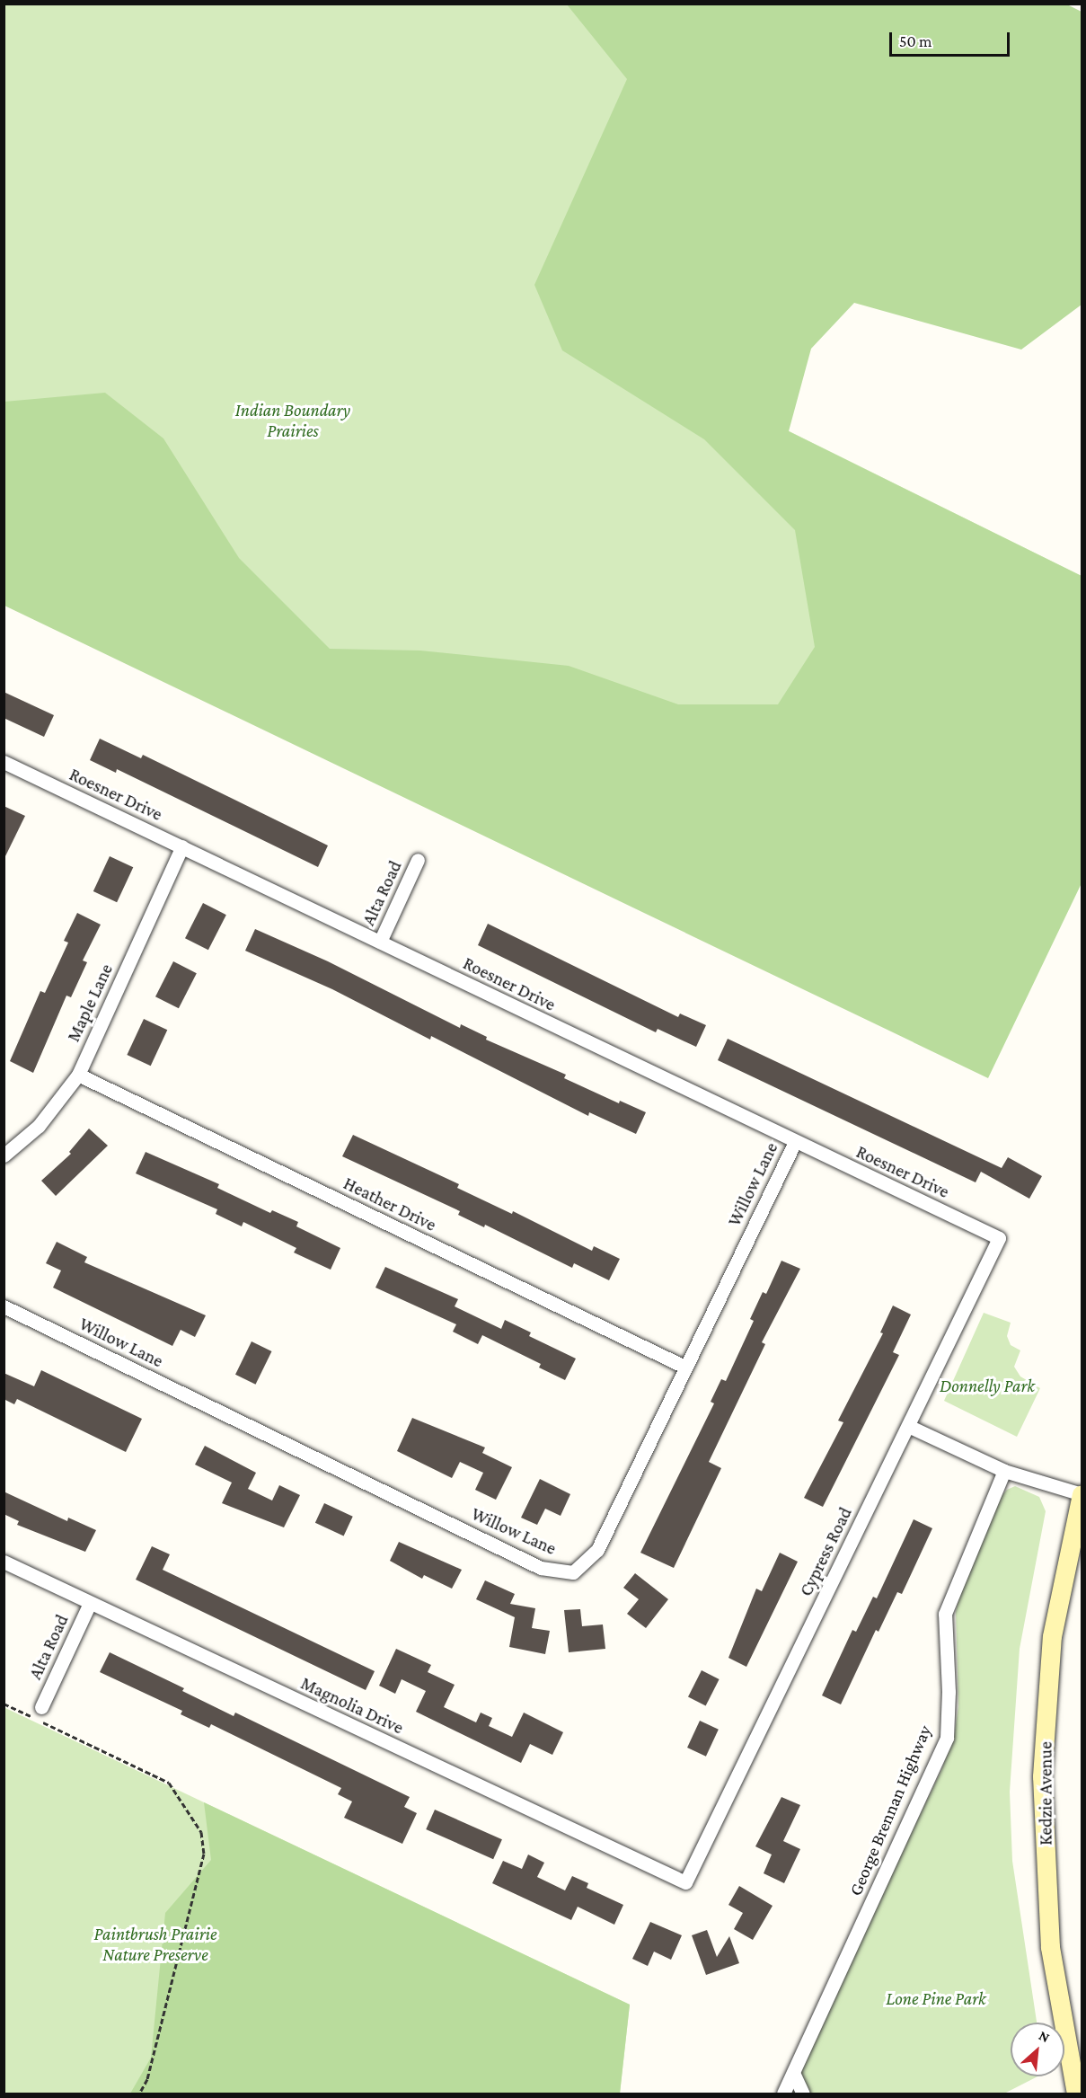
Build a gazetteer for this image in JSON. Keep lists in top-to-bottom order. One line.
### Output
{"streets":{"main road":["Kedzie Avenue"],"street":["Roesner Drive","Alta Road","Maple Lane","Willow Lane","Heather Drive","Cypress Road","Magnolia Drive","George Brennan Highway"]},"crossings":[["Roesner Drive","Alta Road"],["Roesner Drive","Maple Lane"],["Roesner Drive","Willow Lane"],["Roesner Drive","Cypress Road"],["Alta Road","Magnolia Drive"],["Maple Lane","Heather Drive"],["Willow Lane","Heather Drive"],["Cypress Road","Magnolia Drive"]],"parks":["Indian Boundary Prairies","Donnelly Park","Paintbrush Prairie Nature Preserve","Lone Pine Park"],"scale_bar":"50 m","north":"top right"}
